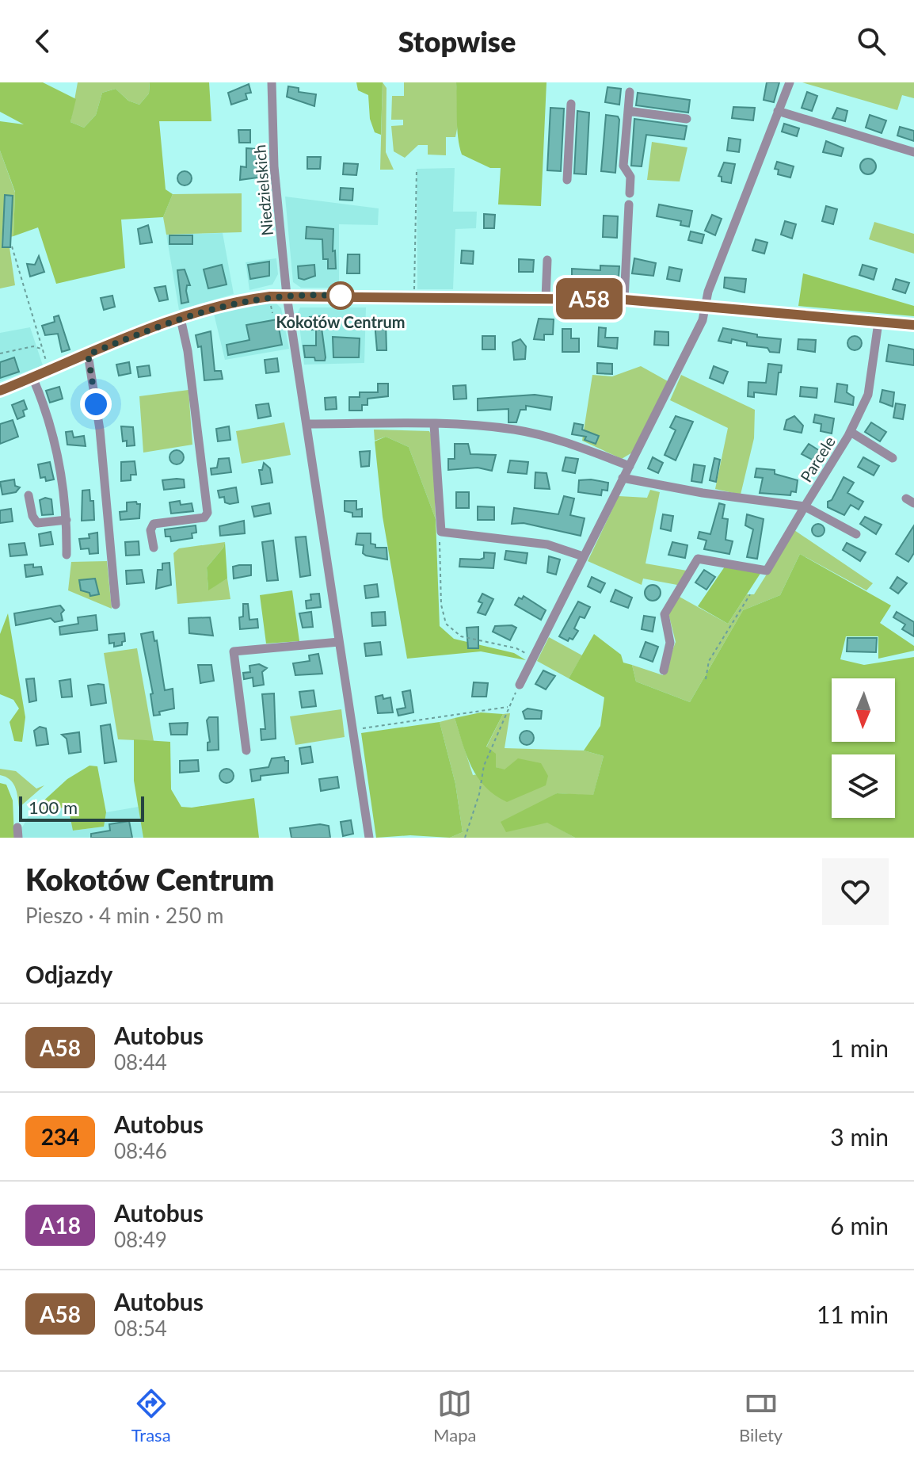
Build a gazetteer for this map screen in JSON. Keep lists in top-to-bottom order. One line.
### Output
{"streets":{"street":["Niedzielskich","Parcele"]},"places":["Kokotów Centrum"],"lines":["bus line A58"],"scale_bar":"100 m","north":"bottom","page":{"header":"Stopwise","on_map":"A58","scale":"100 m","heading":[["Kokotów Centrum","Pieszo · 4 min · 250 m"],"Odjazdy"],"list":[{"mark":"A58","name":"Autobus","note":"08:44","value":"1 min"},{"mark":"234","name":"Autobus","note":"08:46","value":"3 min"},{"mark":"A18","name":"Autobus","note":"08:49","value":"6 min"},{"mark":"A58","name":"Autobus","note":"08:54","value":"11 min"}],"tabs":["Trasa","Mapa","Bilety"]}}
